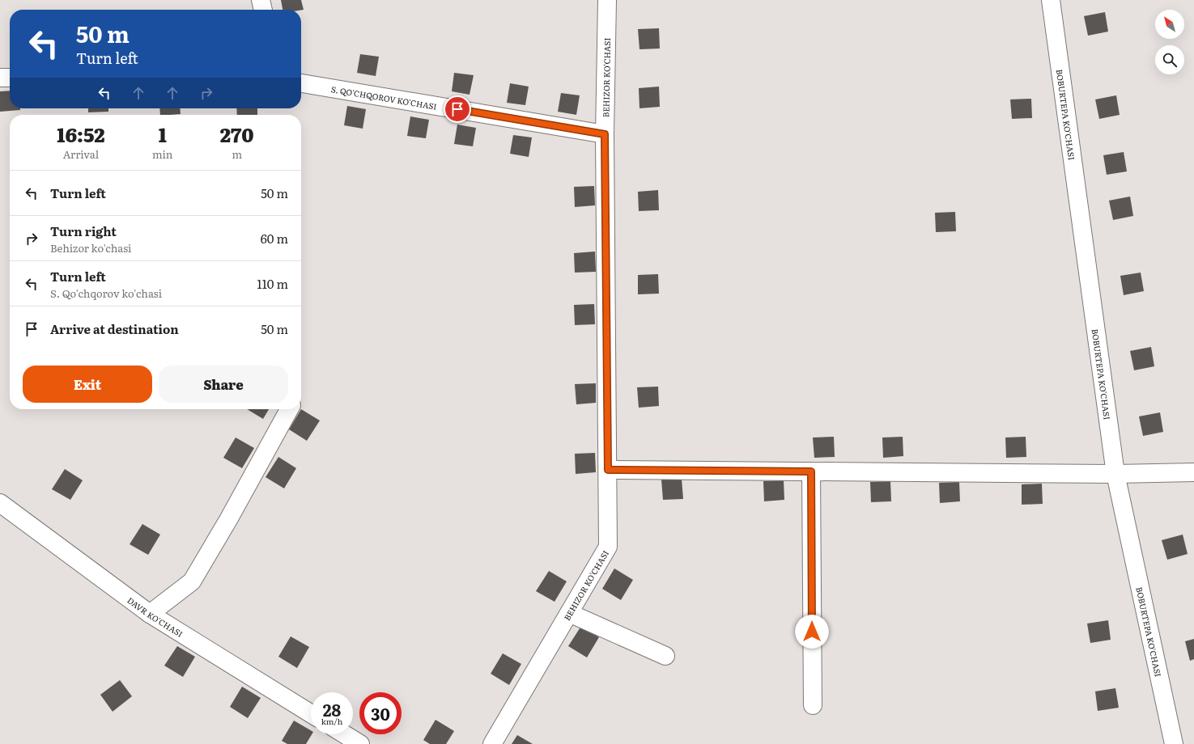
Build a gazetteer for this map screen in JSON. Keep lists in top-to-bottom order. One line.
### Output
{"streets":{"street":["BEHIZOR KO'CHASI","S. QO'CHQOROV KO'CHASI","BOBURTEPA KO'CHASI","DAVR KO'CHASI"]},"crossings":[["BEHIZOR KO'CHASI","S. QO'CHQOROV KO'CHASI"]],"north":"top left","page":{"turn":["50 m","Turn left"],"eta":["16:52","Arrival","1","min","270","m"],"list":[{"name":"Turn left","value":"50 m"},{"name":"Turn right","note":"Behizor ko'chasi","value":"60 m"},{"name":"Turn left","note":"S. Qo'chqorov ko'chasi","value":"110 m"},{"name":"Arrive at destination","value":"50 m"}],"buttons":["Exit","Share"],"speed":"28 km/h","limit":"30"}}
